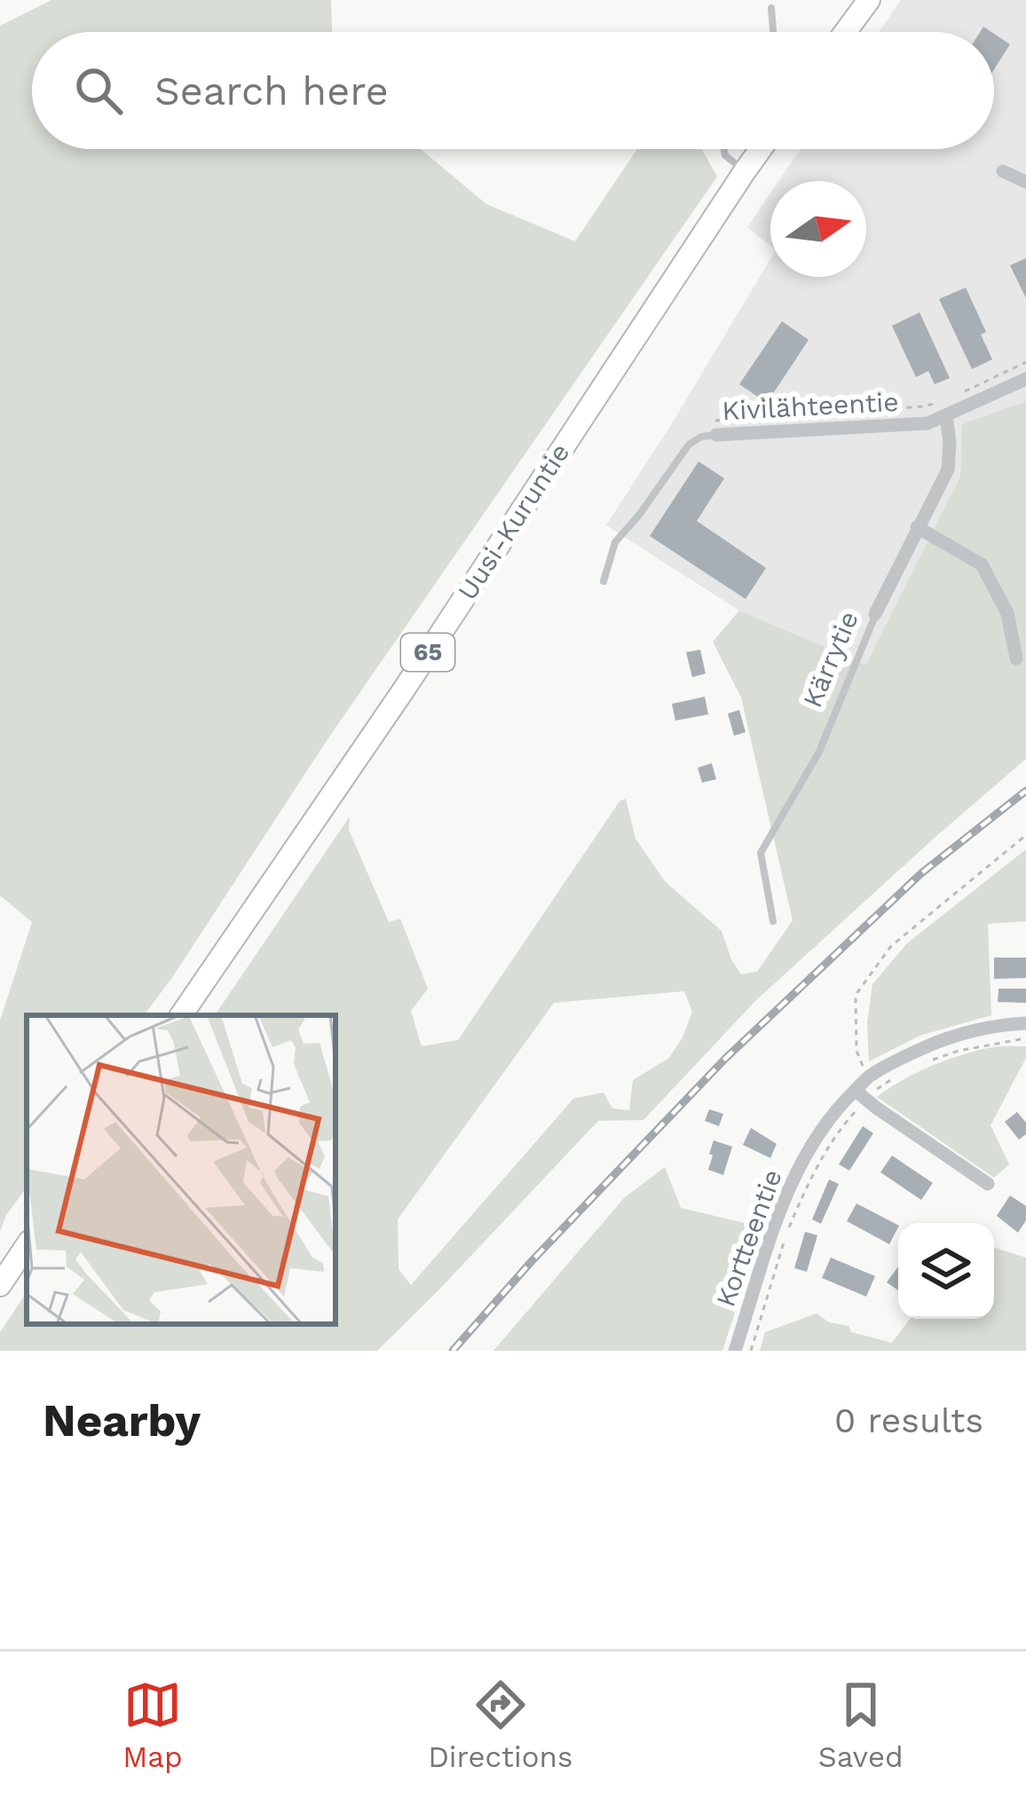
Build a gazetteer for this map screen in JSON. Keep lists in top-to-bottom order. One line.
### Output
{"streets":{"main road":["Uusi-Kuruntie","65"],"street":["Kivilähteentie","Kärrytie","Kortteentie"]},"crossings":[["Kivilähteentie","Kärrytie"]],"north":"right","page":{"search":"Search here","heading":["Nearby","0 results"],"nav":["Map","Directions","Saved"]}}
